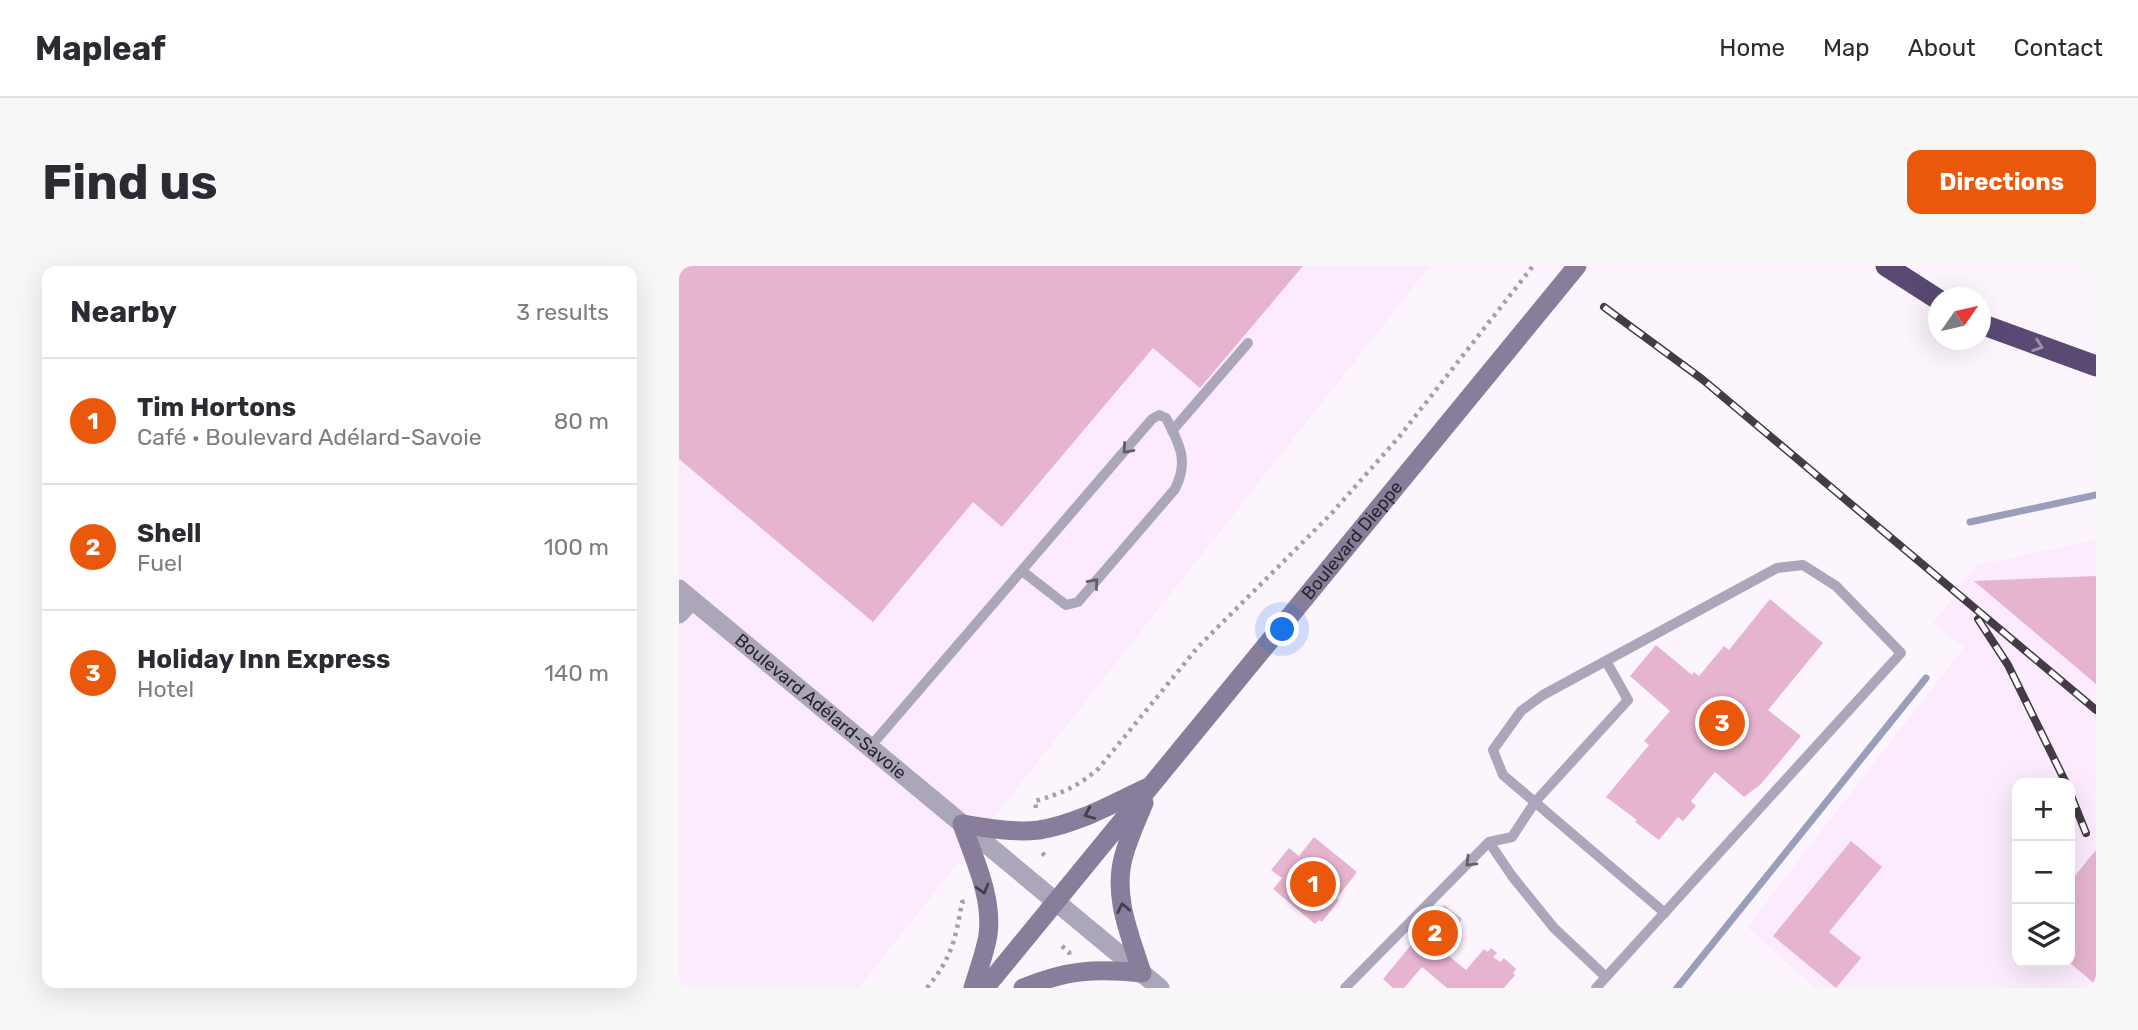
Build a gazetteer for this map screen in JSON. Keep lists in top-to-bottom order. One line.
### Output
{"streets":{"main road":["Boulevard Dieppe"],"street":["Boulevard Adélard-Savoie"]},"crossings":[["Boulevard Dieppe","Boulevard Adélard-Savoie"]],"north":"top right","page":{"header":"Mapleaf","nav":["Home","Map","About","Contact"],"buttons":"Directions","title":"Find us","heading":["Nearby","3 results"],"list":[{"mark":"1","name":"Tim Hortons","note":"Café · Boulevard Adélard-Savoie","value":"80 m"},{"mark":"2","name":"Shell","note":"Fuel","value":"100 m"},{"mark":"3","name":"Holiday Inn Express","note":"Hotel","value":"140 m"}],"pins":["3","1","2"],"map_buttons":["+","−"]}}
